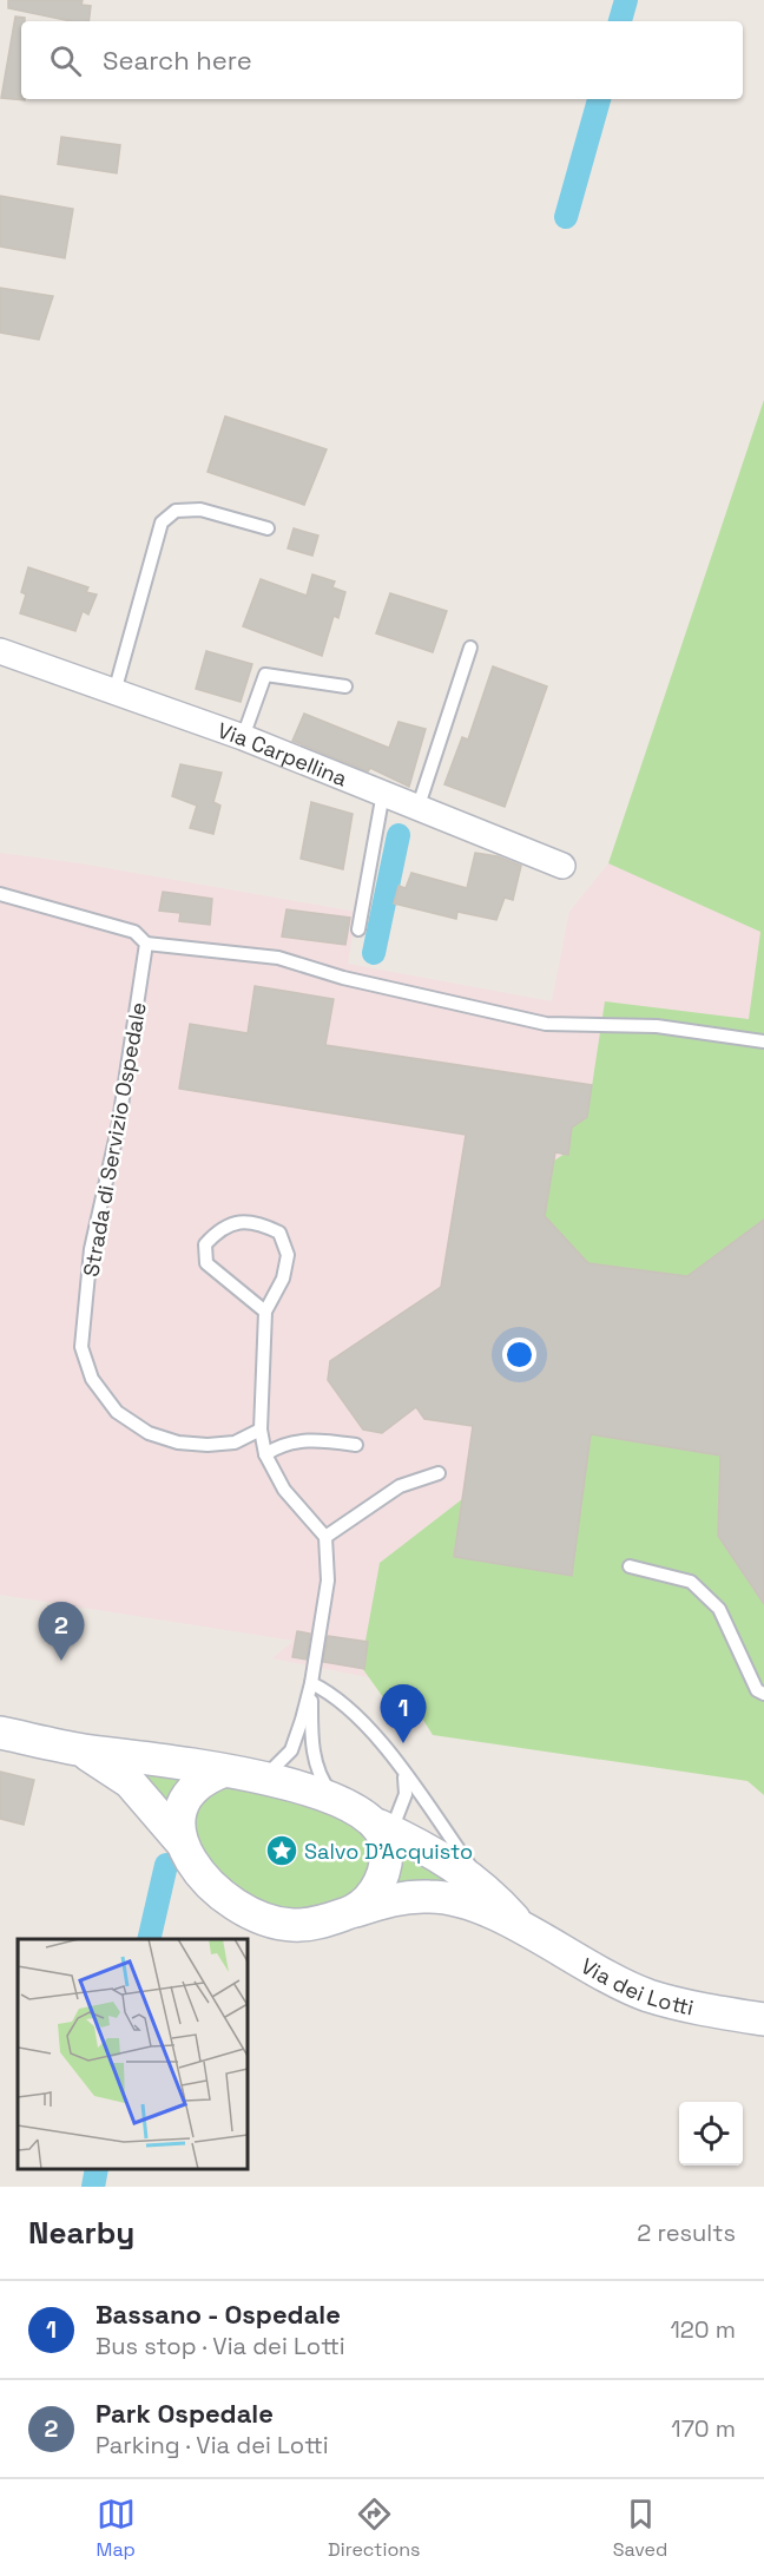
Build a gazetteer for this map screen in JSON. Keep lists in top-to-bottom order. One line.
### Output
{"streets":{"street":["Via Carpellina","Via dei Lotti"],"lane":["Strada di Servizio Ospedale"]},"places":{"place":["Salvo D'Acquisto"]},"page":{"search":"Search here","pins":["2","1"],"heading":["Nearby","2 results"],"list":[{"mark":"1","name":"Bassano - Ospedale","note":"Bus stop · Via dei Lotti","value":"120 m"},{"mark":"2","name":"Park Ospedale","note":"Parking · Via dei Lotti","value":"170 m"}],"nav":["Map","Directions","Saved"]}}
